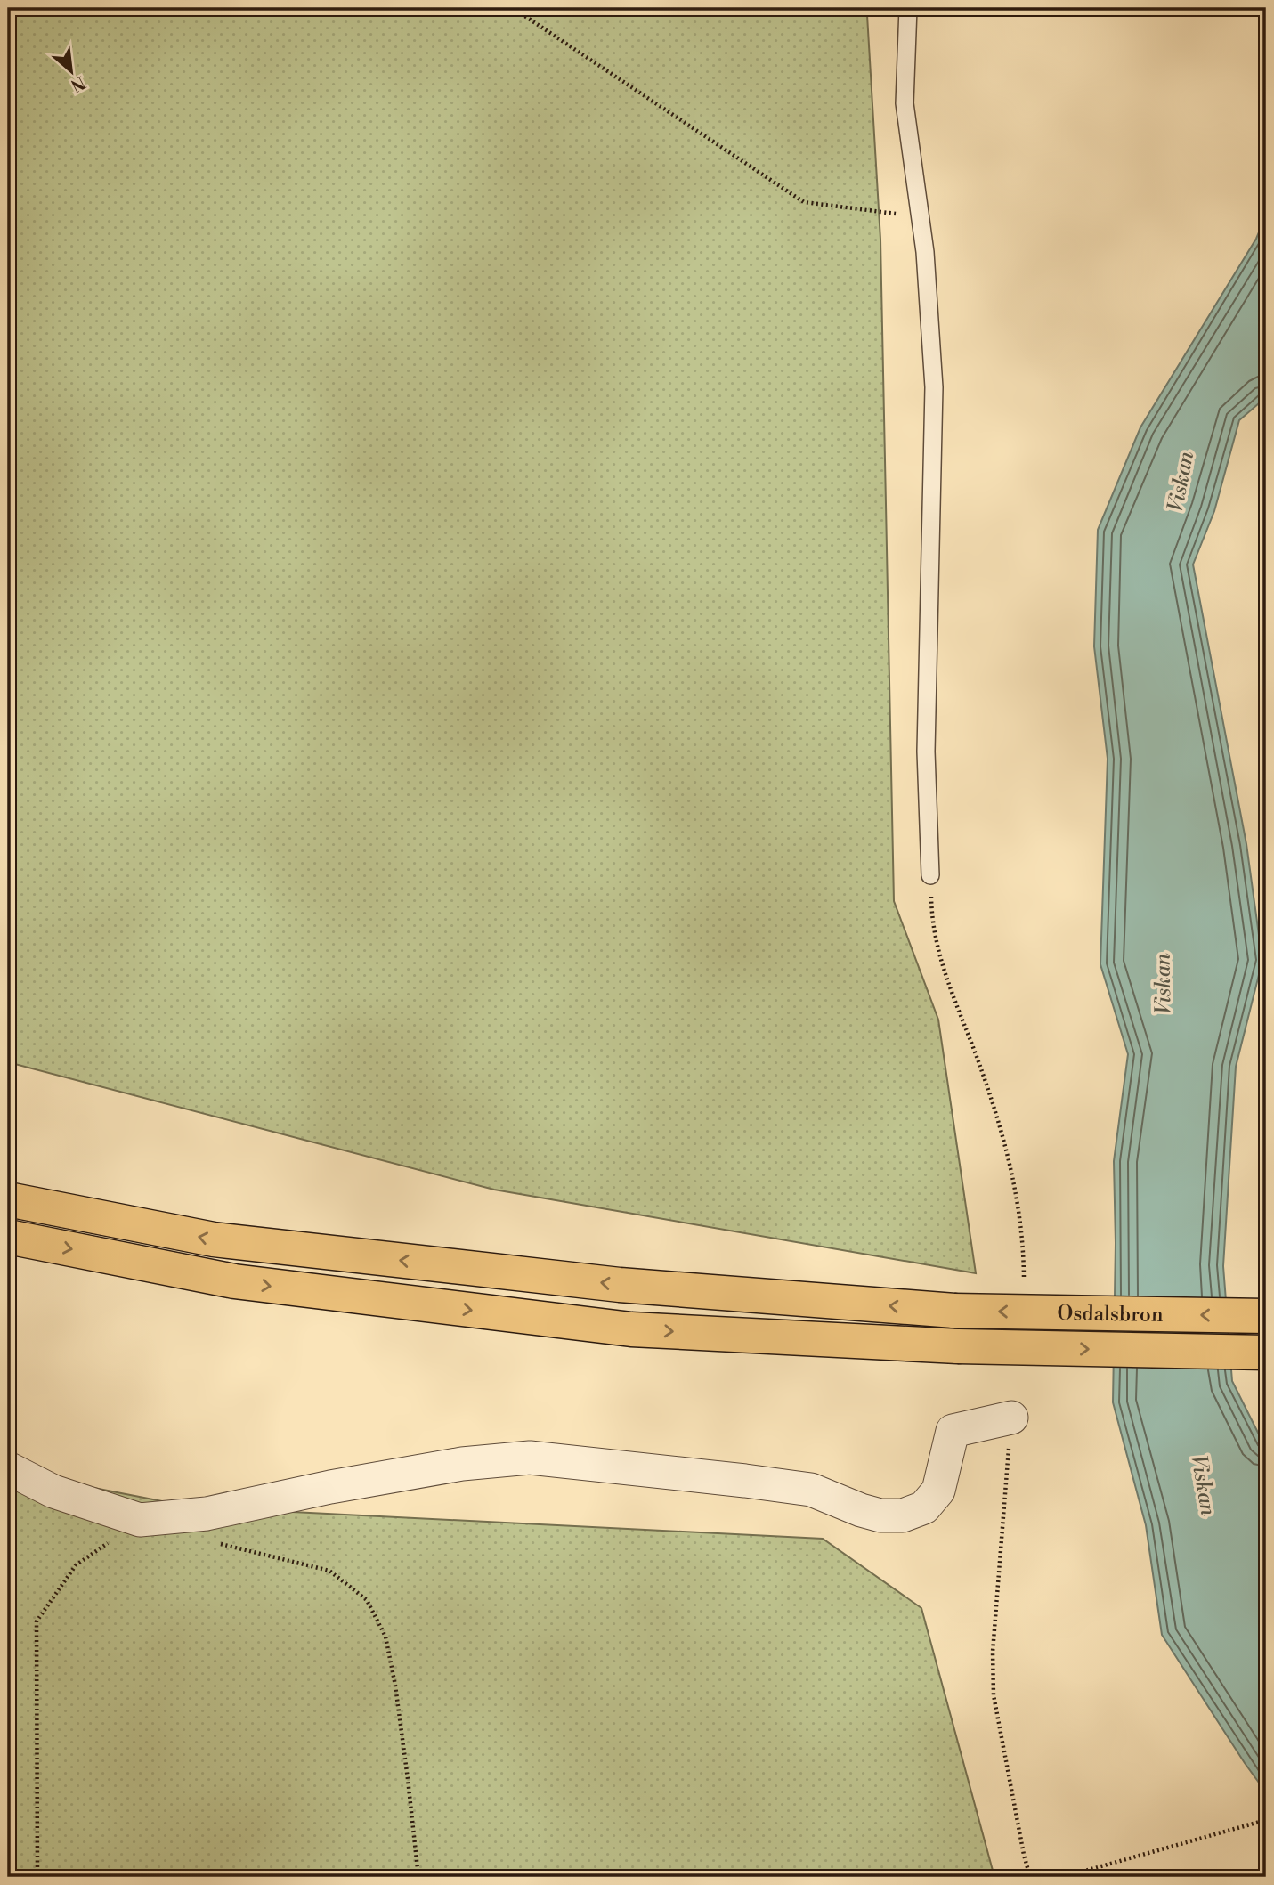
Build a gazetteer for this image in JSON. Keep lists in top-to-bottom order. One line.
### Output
{"streets":{"main road":["Osdalsbron"]},"water":["Viskan"],"north":"bottom right"}
